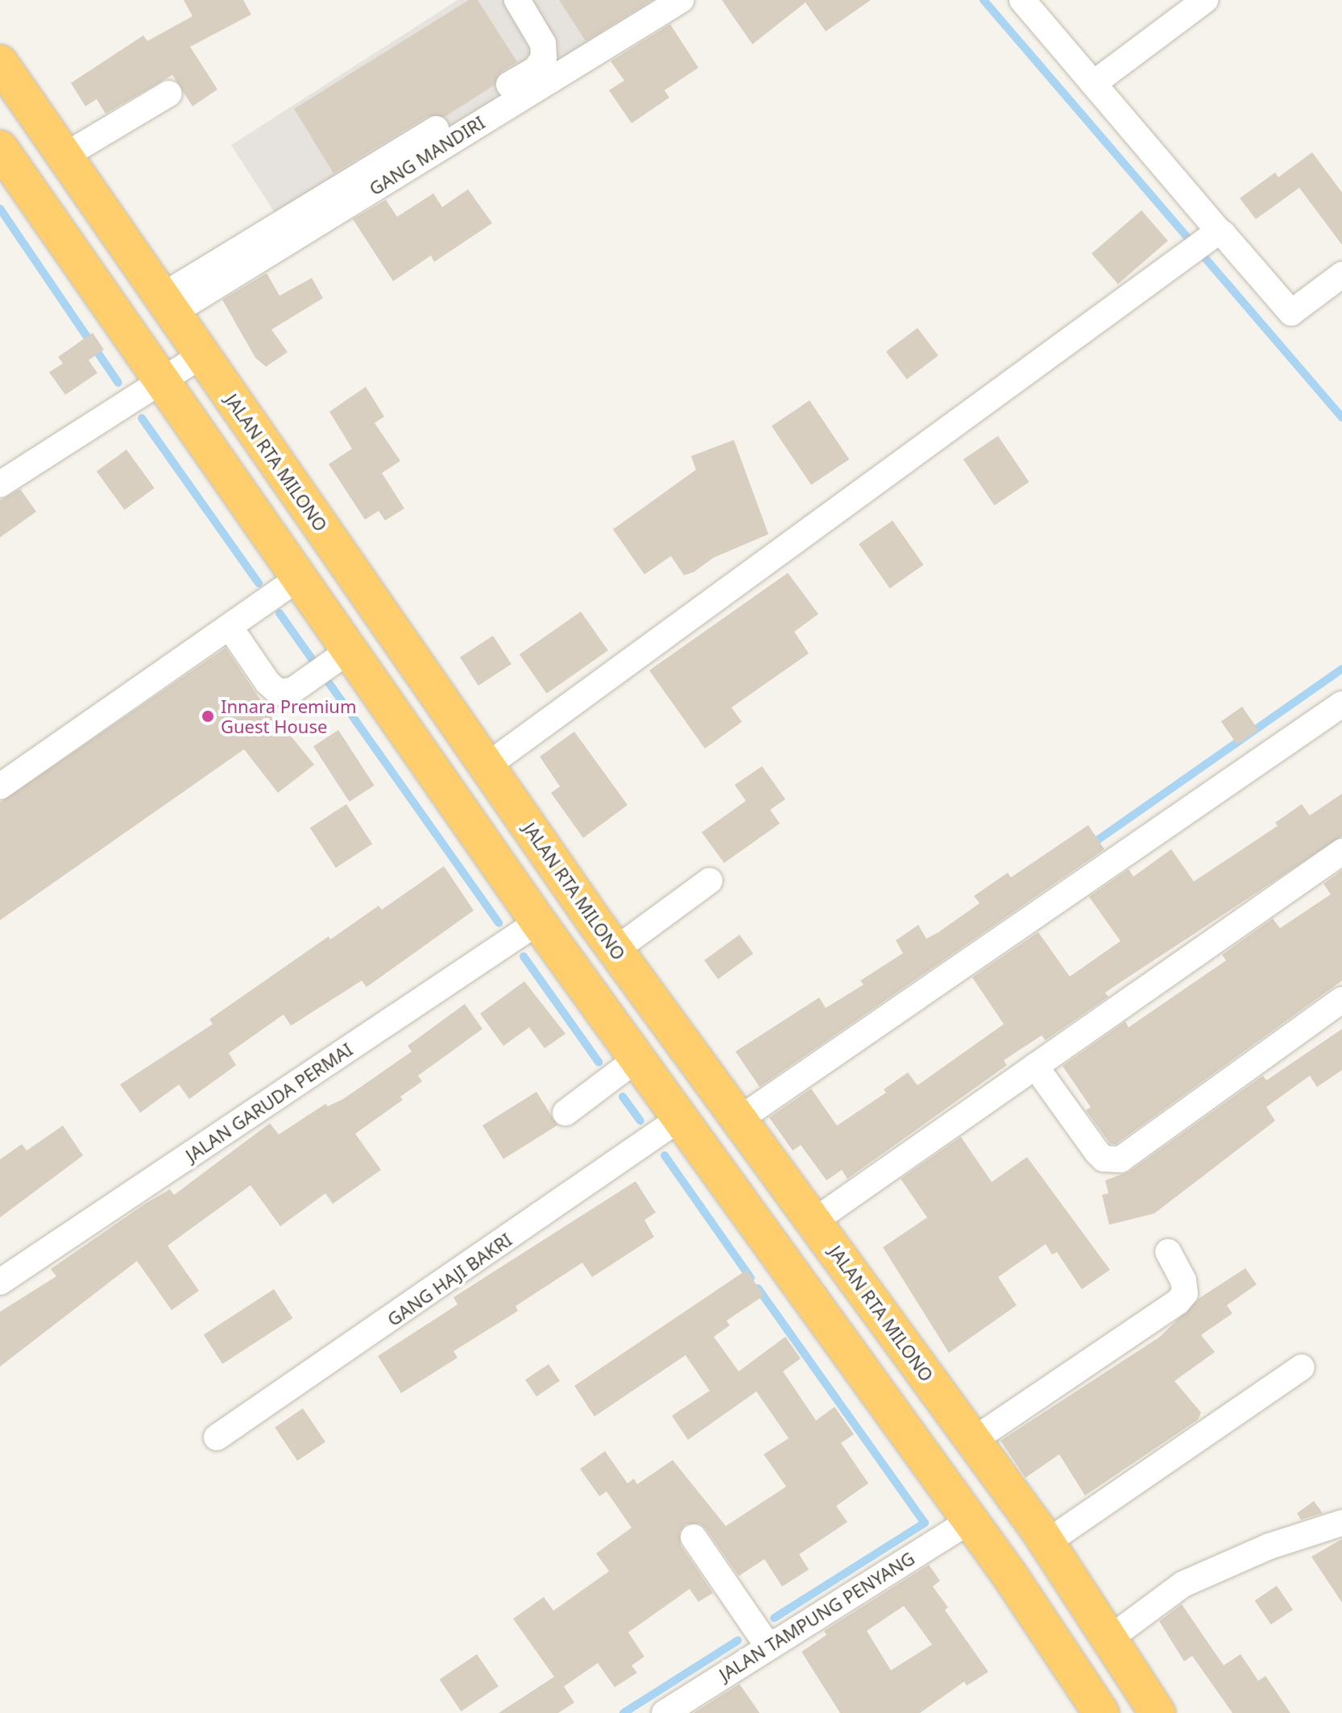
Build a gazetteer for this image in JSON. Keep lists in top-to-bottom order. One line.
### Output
{"streets":{"highway":["JALAN RTA MILONO"],"street":["GANG MANDIRI","JALAN GARUDA PERMAI","GANG HAJI BAKRI","JALAN TAMPUNG PENYANG"]},"crossings":[["GANG MANDIRI","JALAN RTA MILONO"]],"places":["Innara Premium Guest House"]}
